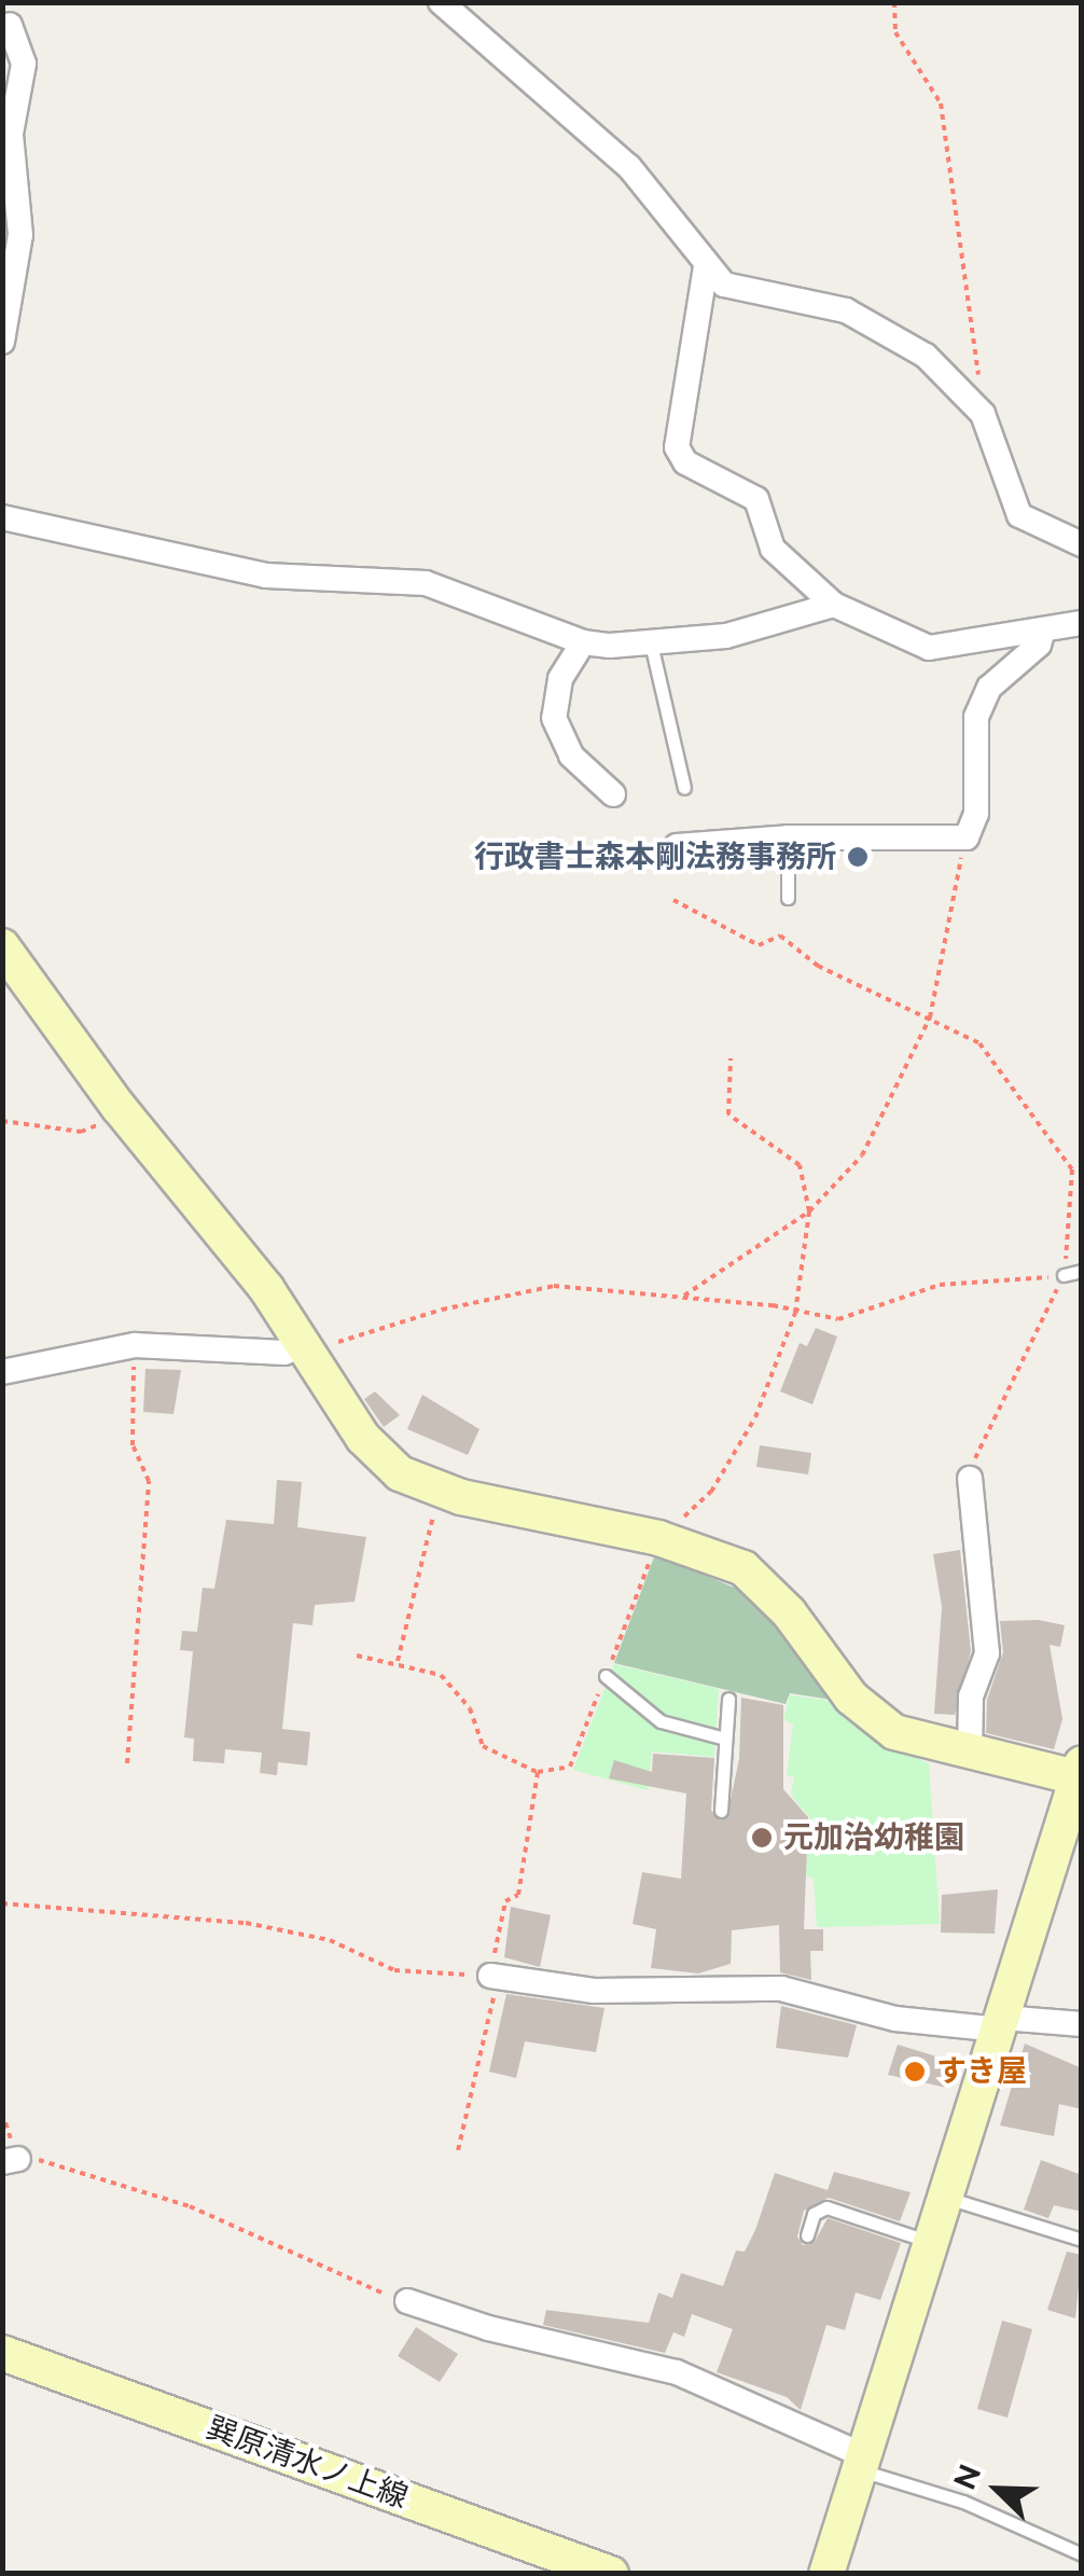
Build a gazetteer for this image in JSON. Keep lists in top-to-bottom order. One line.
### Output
{"streets":{"street":["巽原清水ノ上線"]},"places":["行政書士森本剛法務事務所","元加治幼稚園","すき屋"],"north":"top left"}
